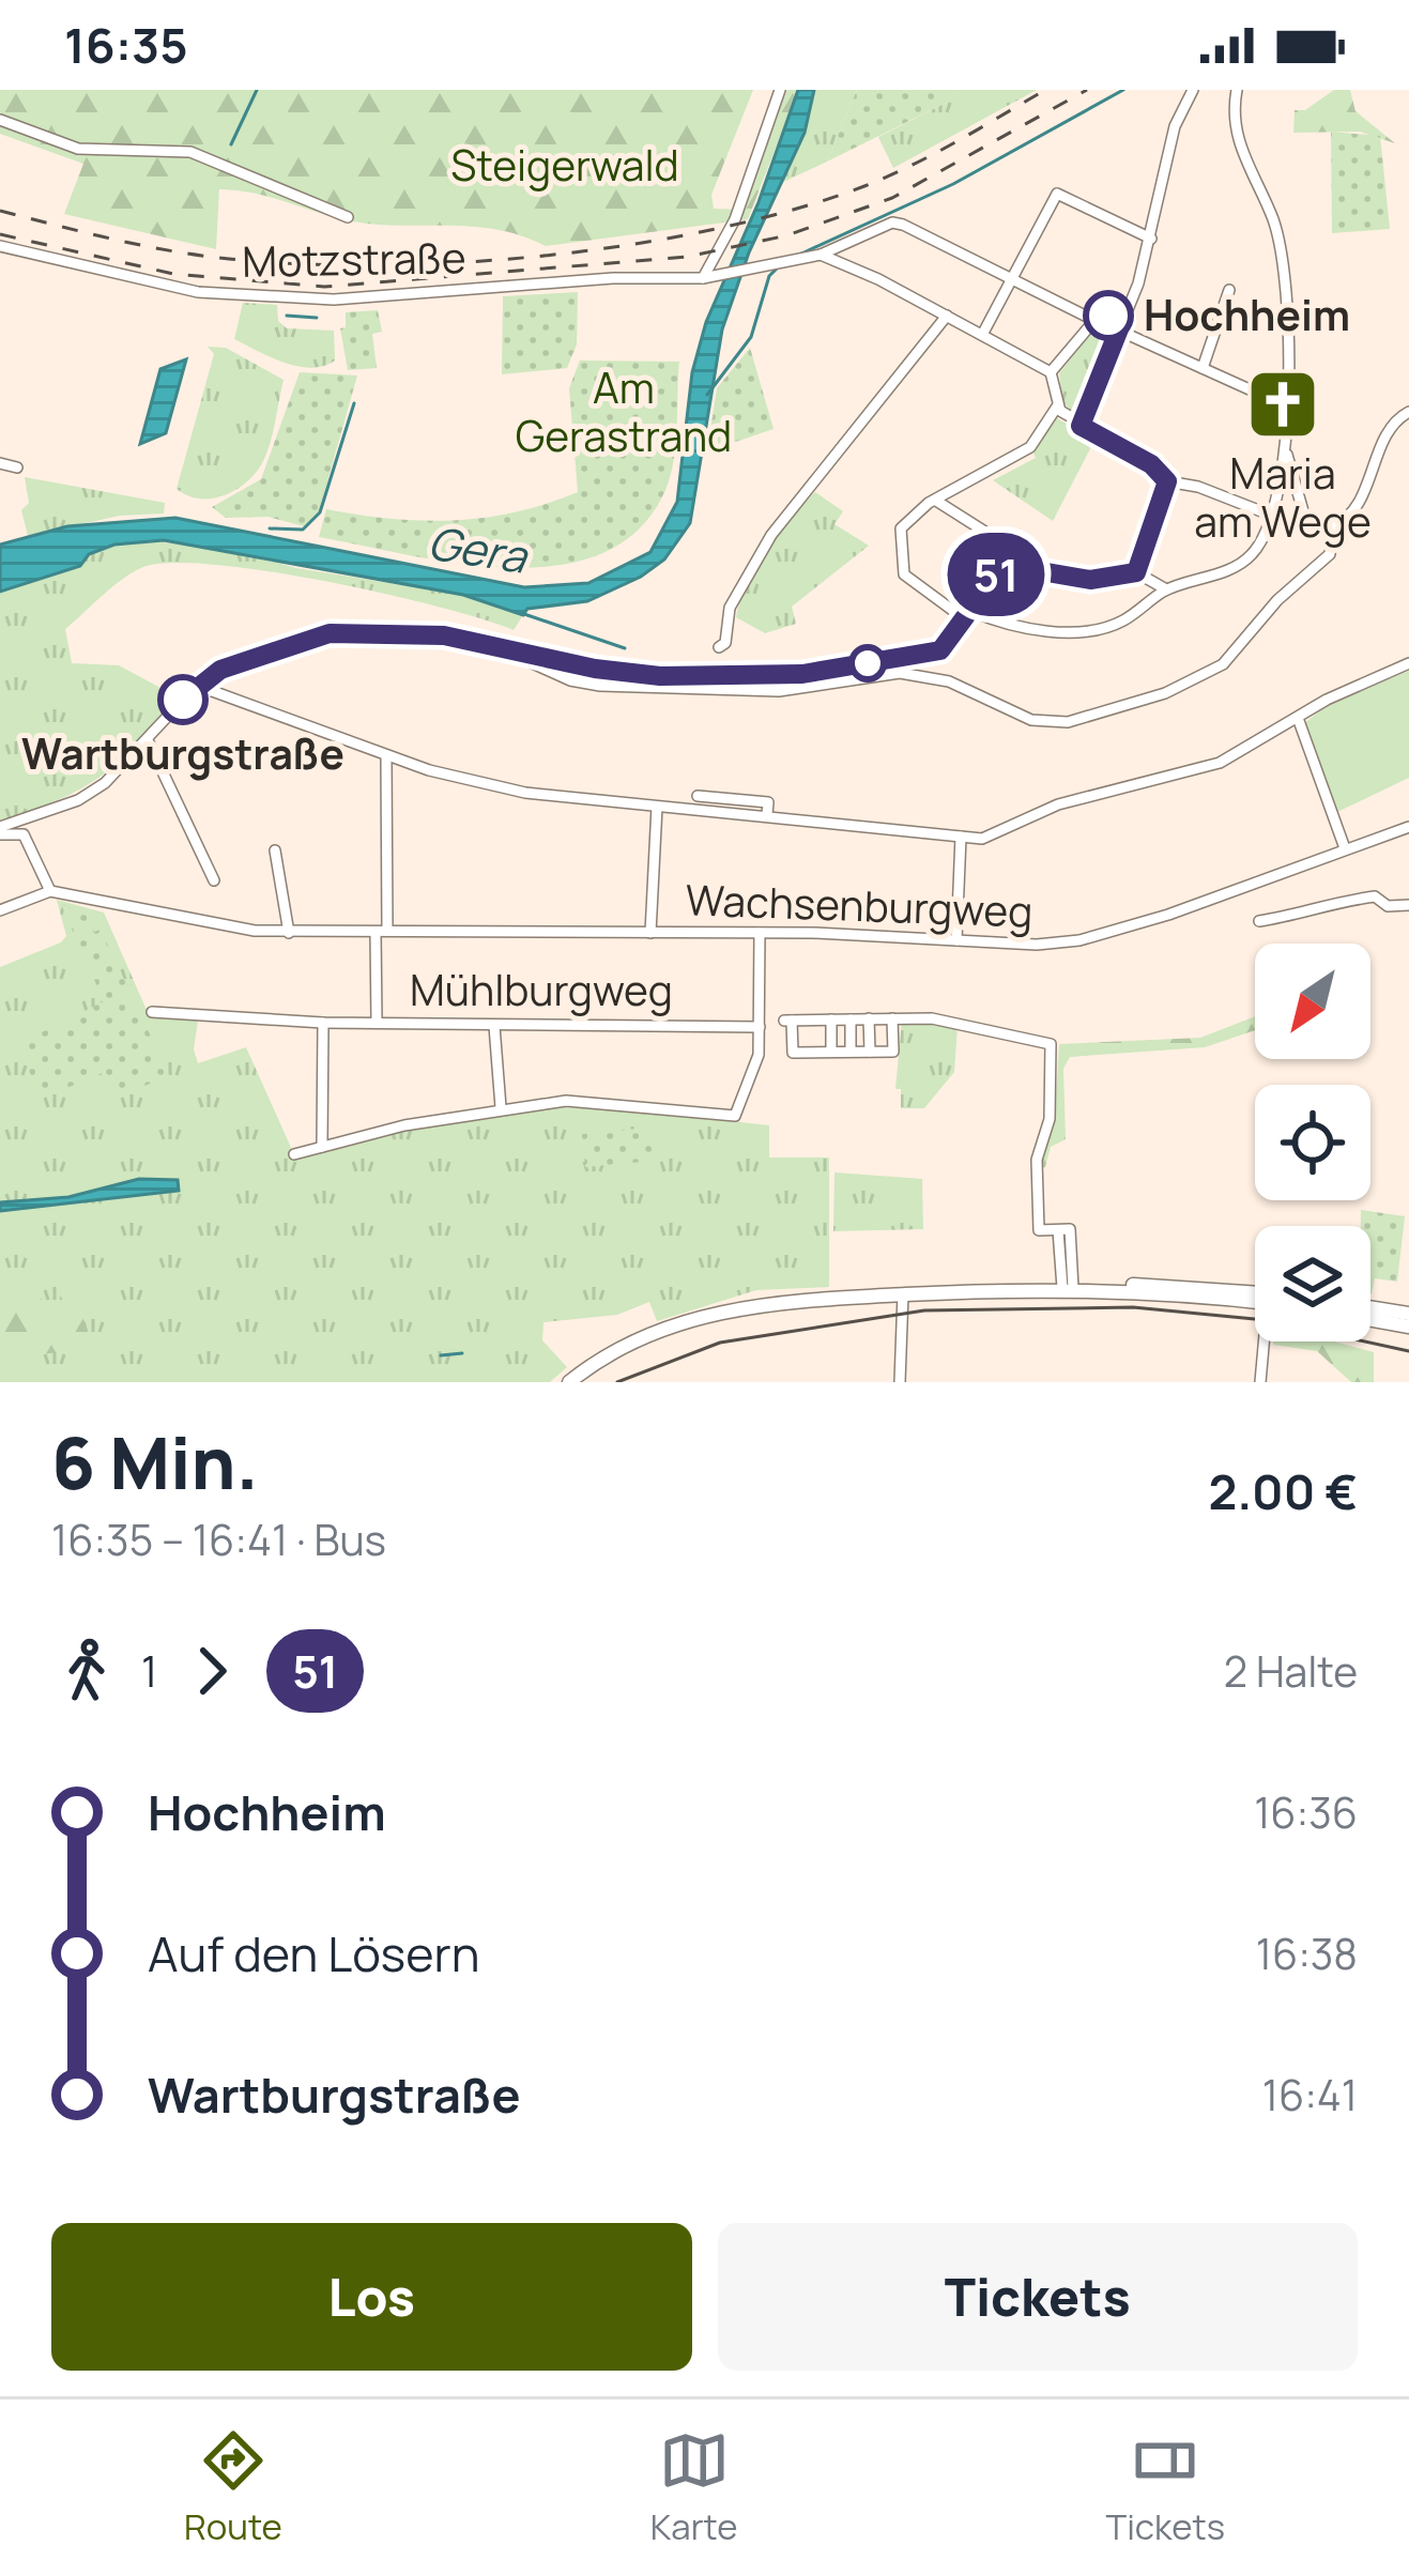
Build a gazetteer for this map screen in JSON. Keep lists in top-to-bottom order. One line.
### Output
{"streets":{"street":["Motzstraße","Wachsenburgweg","Mühlburgweg"]},"water":["Gera"],"parks":["Steigerwald","Am Gerastrand"],"places":{"other":["Hochheim","Wartburgstraße"],"church":["Maria am Wege"]},"lines":["bus line 51"],"north":"bottom left","page":{"status":"16:35","on_map":"51","heading":["6 Min.","16:35 – 16:41 · Bus","2.00 €"],"legs":["1","51","2 Halte"],"list":[{"name":"Hochheim","value":"16:36"},{"name":"Auf den Lösern","value":"16:38"},{"name":"Wartburgstraße","value":"16:41"}],"buttons":["Los","Tickets"],"tabs":["Route","Karte","Tickets"]}}
